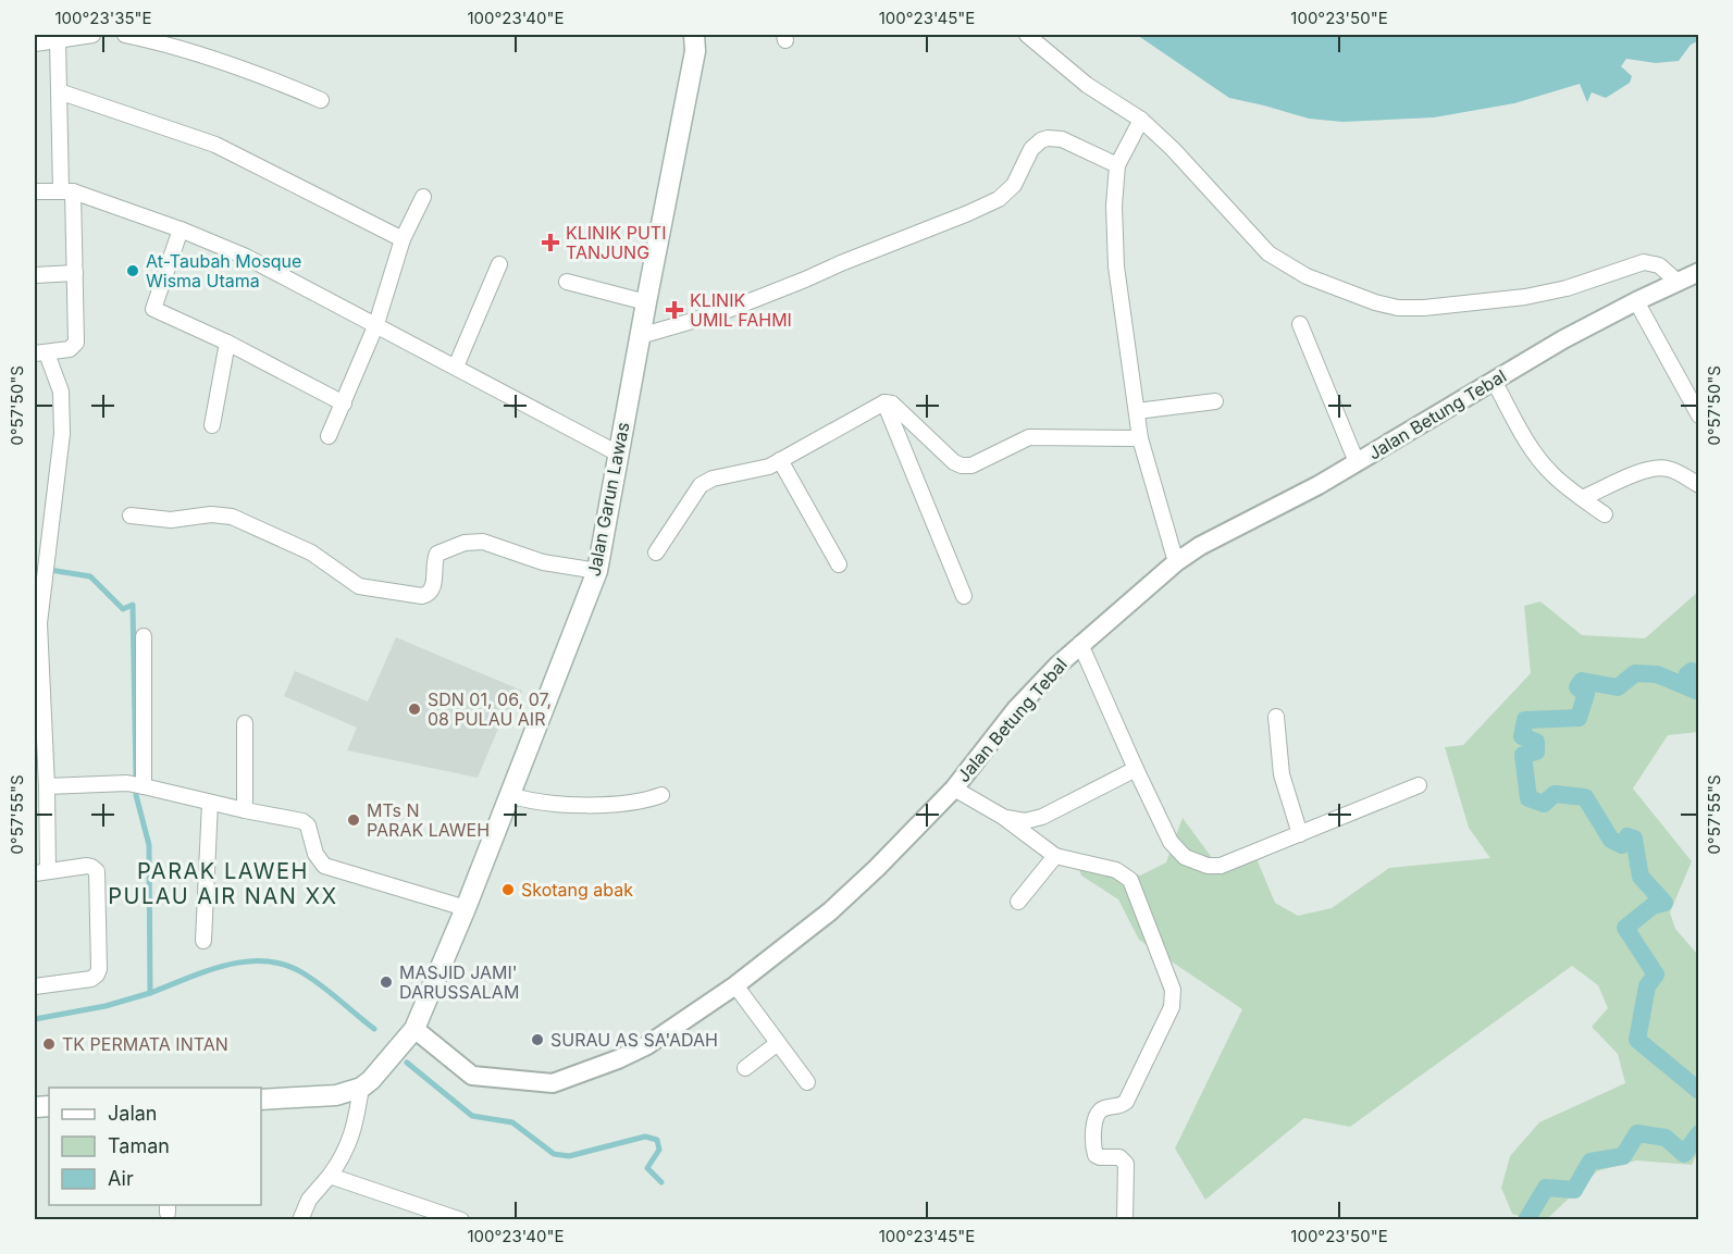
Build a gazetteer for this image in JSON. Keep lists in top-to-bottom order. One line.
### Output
{"streets":{"main road":["Jalan Garun Lawas"],"street":["Jalan Betung Tebal"]},"crossings":[["Jalan Betung Tebal","Jalan Garun Lawas"]],"districts":["PARAK LAWEH PULAU AIR NAN XX"],"places":{"health":["KLINIK PUTI TANJUNG","KLINIK UMIL FAHMI"],"other":["At-Taubah Mosque Wisma Utama","SDN 01, 06, 07, 08 PULAU AIR","MTs N PARAK LAWEH","Skotang abak","MASJID JAMI' DARUSSALAM","SURAU AS SA'ADAH","TK PERMATA INTAN"]},"legend":["Jalan","Taman","Air"],"coordinates":["100°23'35\"E","100°23'40\"E","100°23'45\"E","100°23'50\"E","0°57'50\"S","0°57'55\"S"]}
